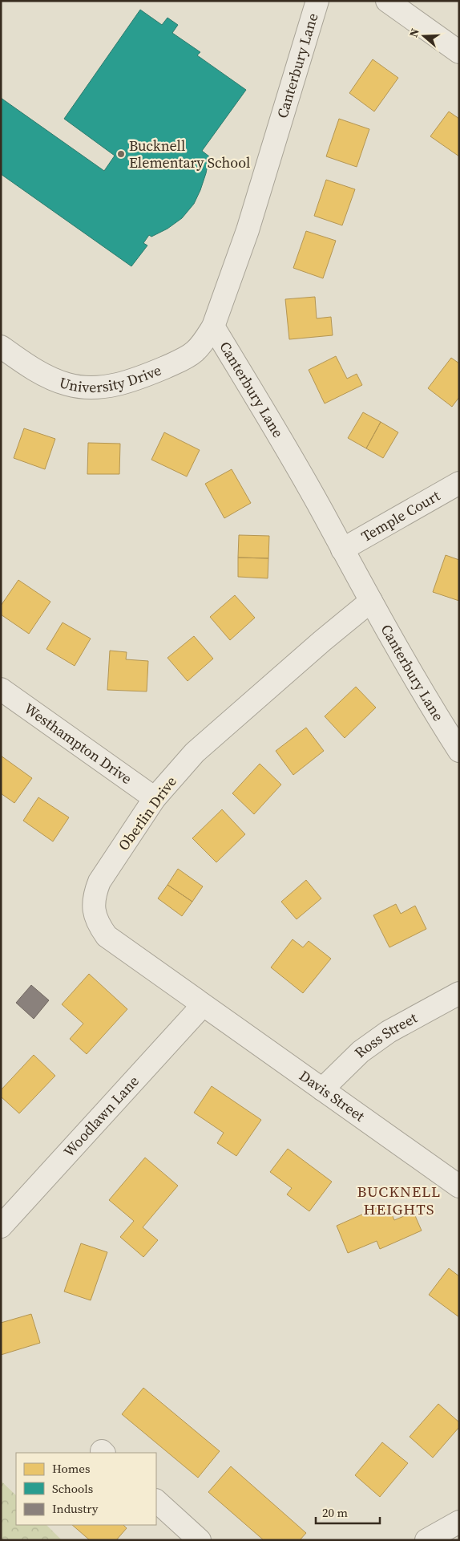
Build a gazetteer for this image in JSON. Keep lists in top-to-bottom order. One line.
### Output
{"streets":{"street":["Canterbury Lane","University Drive","Temple Court","Westhampton Drive","Oberlin Drive","Ross Street","Davis Street","Woodlawn Lane"]},"crossings":[["Canterbury Lane","University Drive"],["Canterbury Lane","Temple Court"],["Canterbury Lane","Oberlin Drive"],["Westhampton Drive","Oberlin Drive"],["Oberlin Drive","Davis Street"],["Oberlin Drive","Woodlawn Lane"],["Ross Street","Davis Street"],["Davis Street","Woodlawn Lane"]],"districts":["BUCKNELL HEIGHTS"],"places":["Bucknell Elementary School"],"legend":["Homes","Schools","Industry"],"scale_bar":"20 m","north":"left"}
